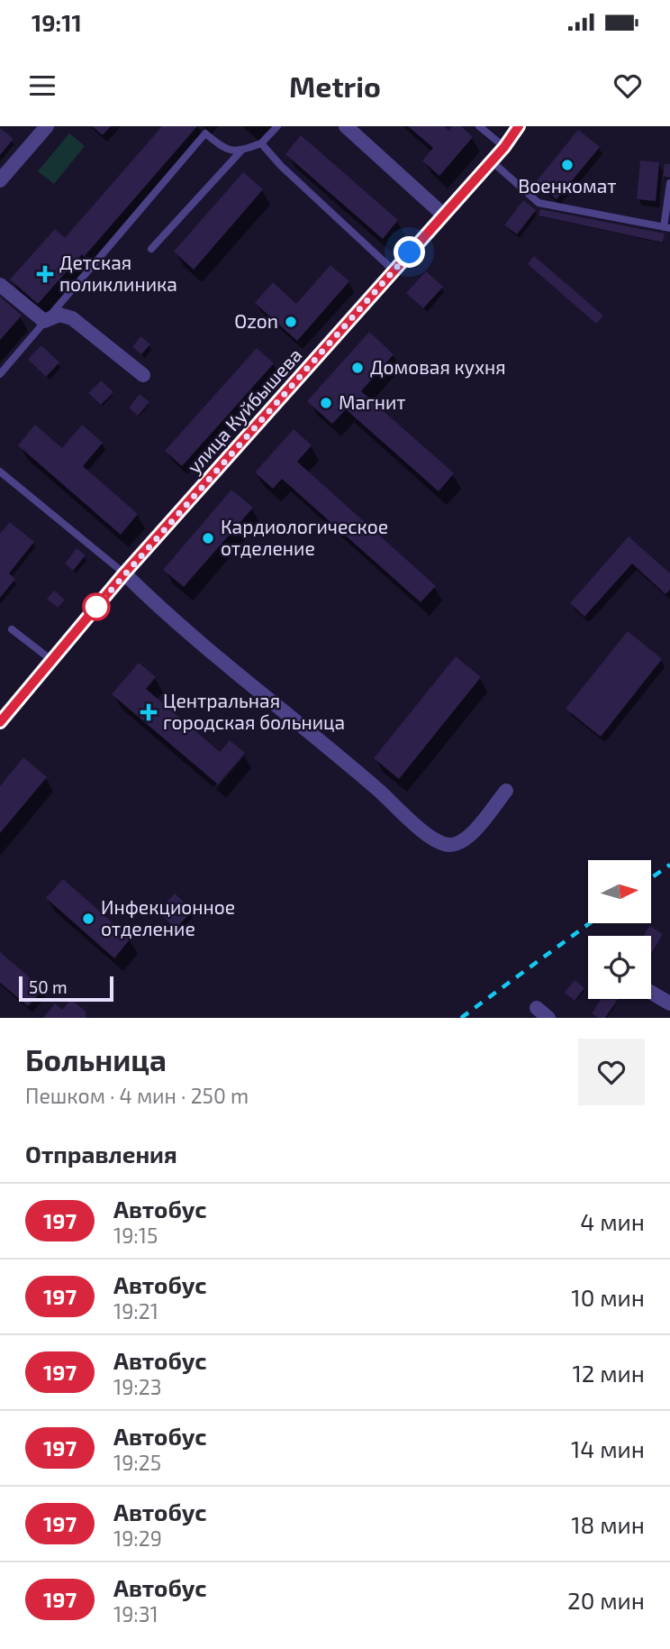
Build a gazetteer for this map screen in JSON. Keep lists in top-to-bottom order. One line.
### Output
{"streets":{"street":["улица Куйбышева"]},"places":{"other":["Военкомат","Ozon","Домовая кухня","Магнит","Кардиологическое отделение","Инфекционное отделение"],"health":["Детская поликлиника","Центральная городская больница"]},"lines":["bus line 197"],"scale_bar":"50 m","north":"right","page":{"status":"19:11","header":"Metrio","scale":"50 m","heading":[["Больница","Пешком · 4 мин · 250 m"],"Отправления"],"list":[{"mark":"197","name":"Автобус","note":"19:15","value":"4 мин"},{"mark":"197","name":"Автобус","note":"19:21","value":"10 мин"},{"mark":"197","name":"Автобус","note":"19:23","value":"12 мин"},{"mark":"197","name":"Автобус","note":"19:25","value":"14 мин"},{"mark":"197","name":"Автобус","note":"19:29","value":"18 мин"},{"mark":"197","name":"Автобус","note":"19:31","value":"20 мин"}]}}
